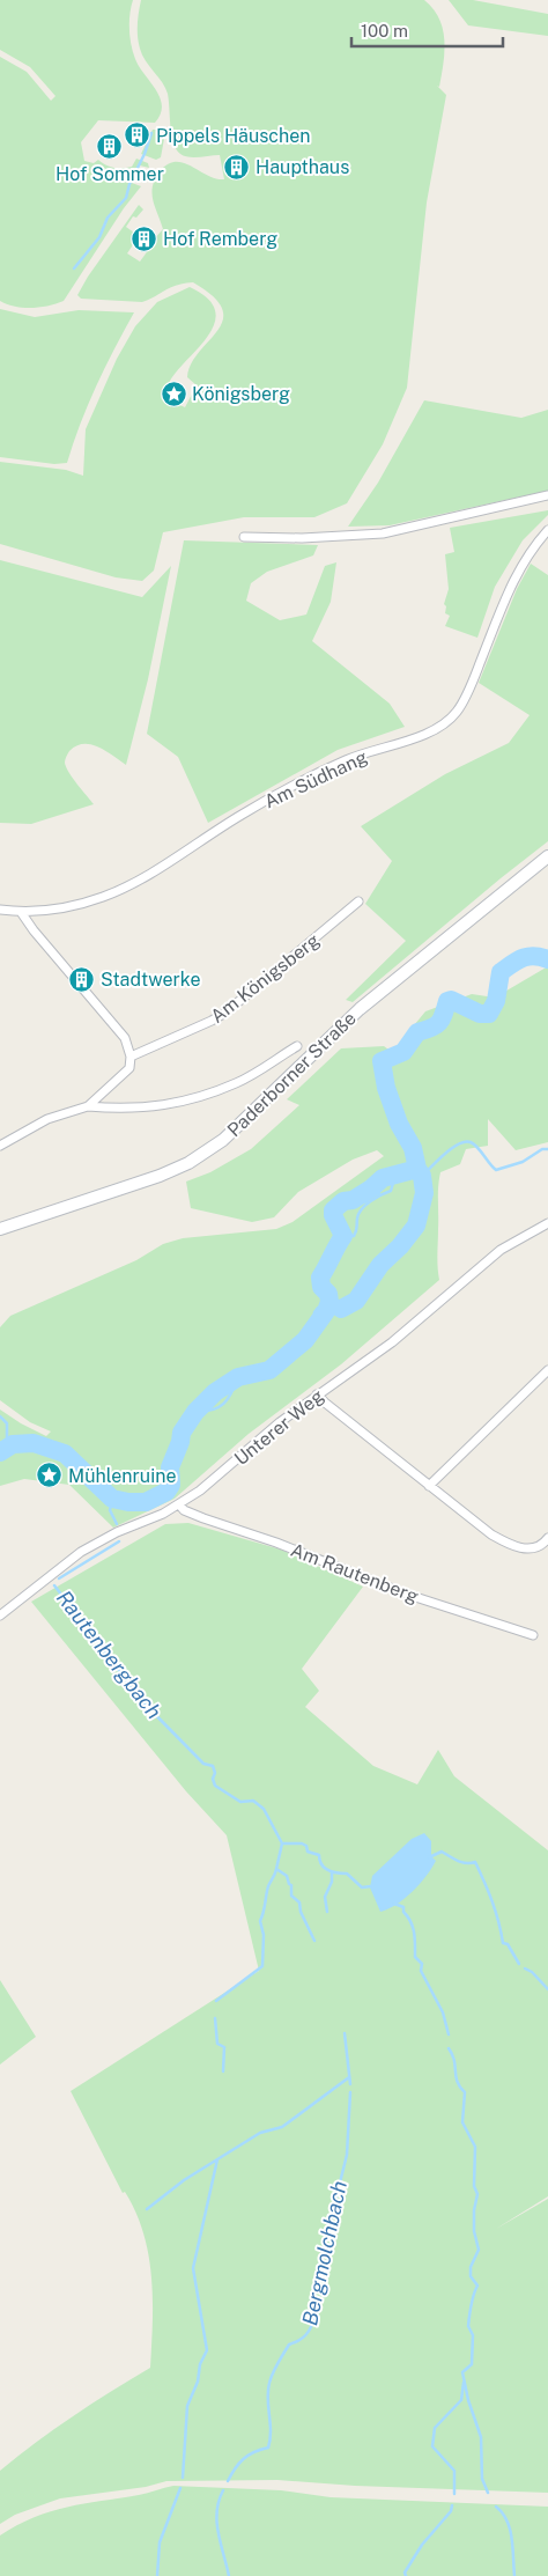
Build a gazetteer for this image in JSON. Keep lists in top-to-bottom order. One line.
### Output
{"streets":{"main road":["Paderborner Straße"],"street":["Am Südhang","Am Königsberg","Unterer Weg","Am Rautenberg"]},"crossings":[["Unterer Weg","Am Rautenberg"]],"water":["Rautenbergbach","Bergmolchbach"],"places":{"building":["Pippels Häuschen","Hof Sommer","Haupthaus","Hof Remberg","Stadtwerke"],"place":["Königsberg","Mühlenruine"]},"scale_bar":"100 m"}
